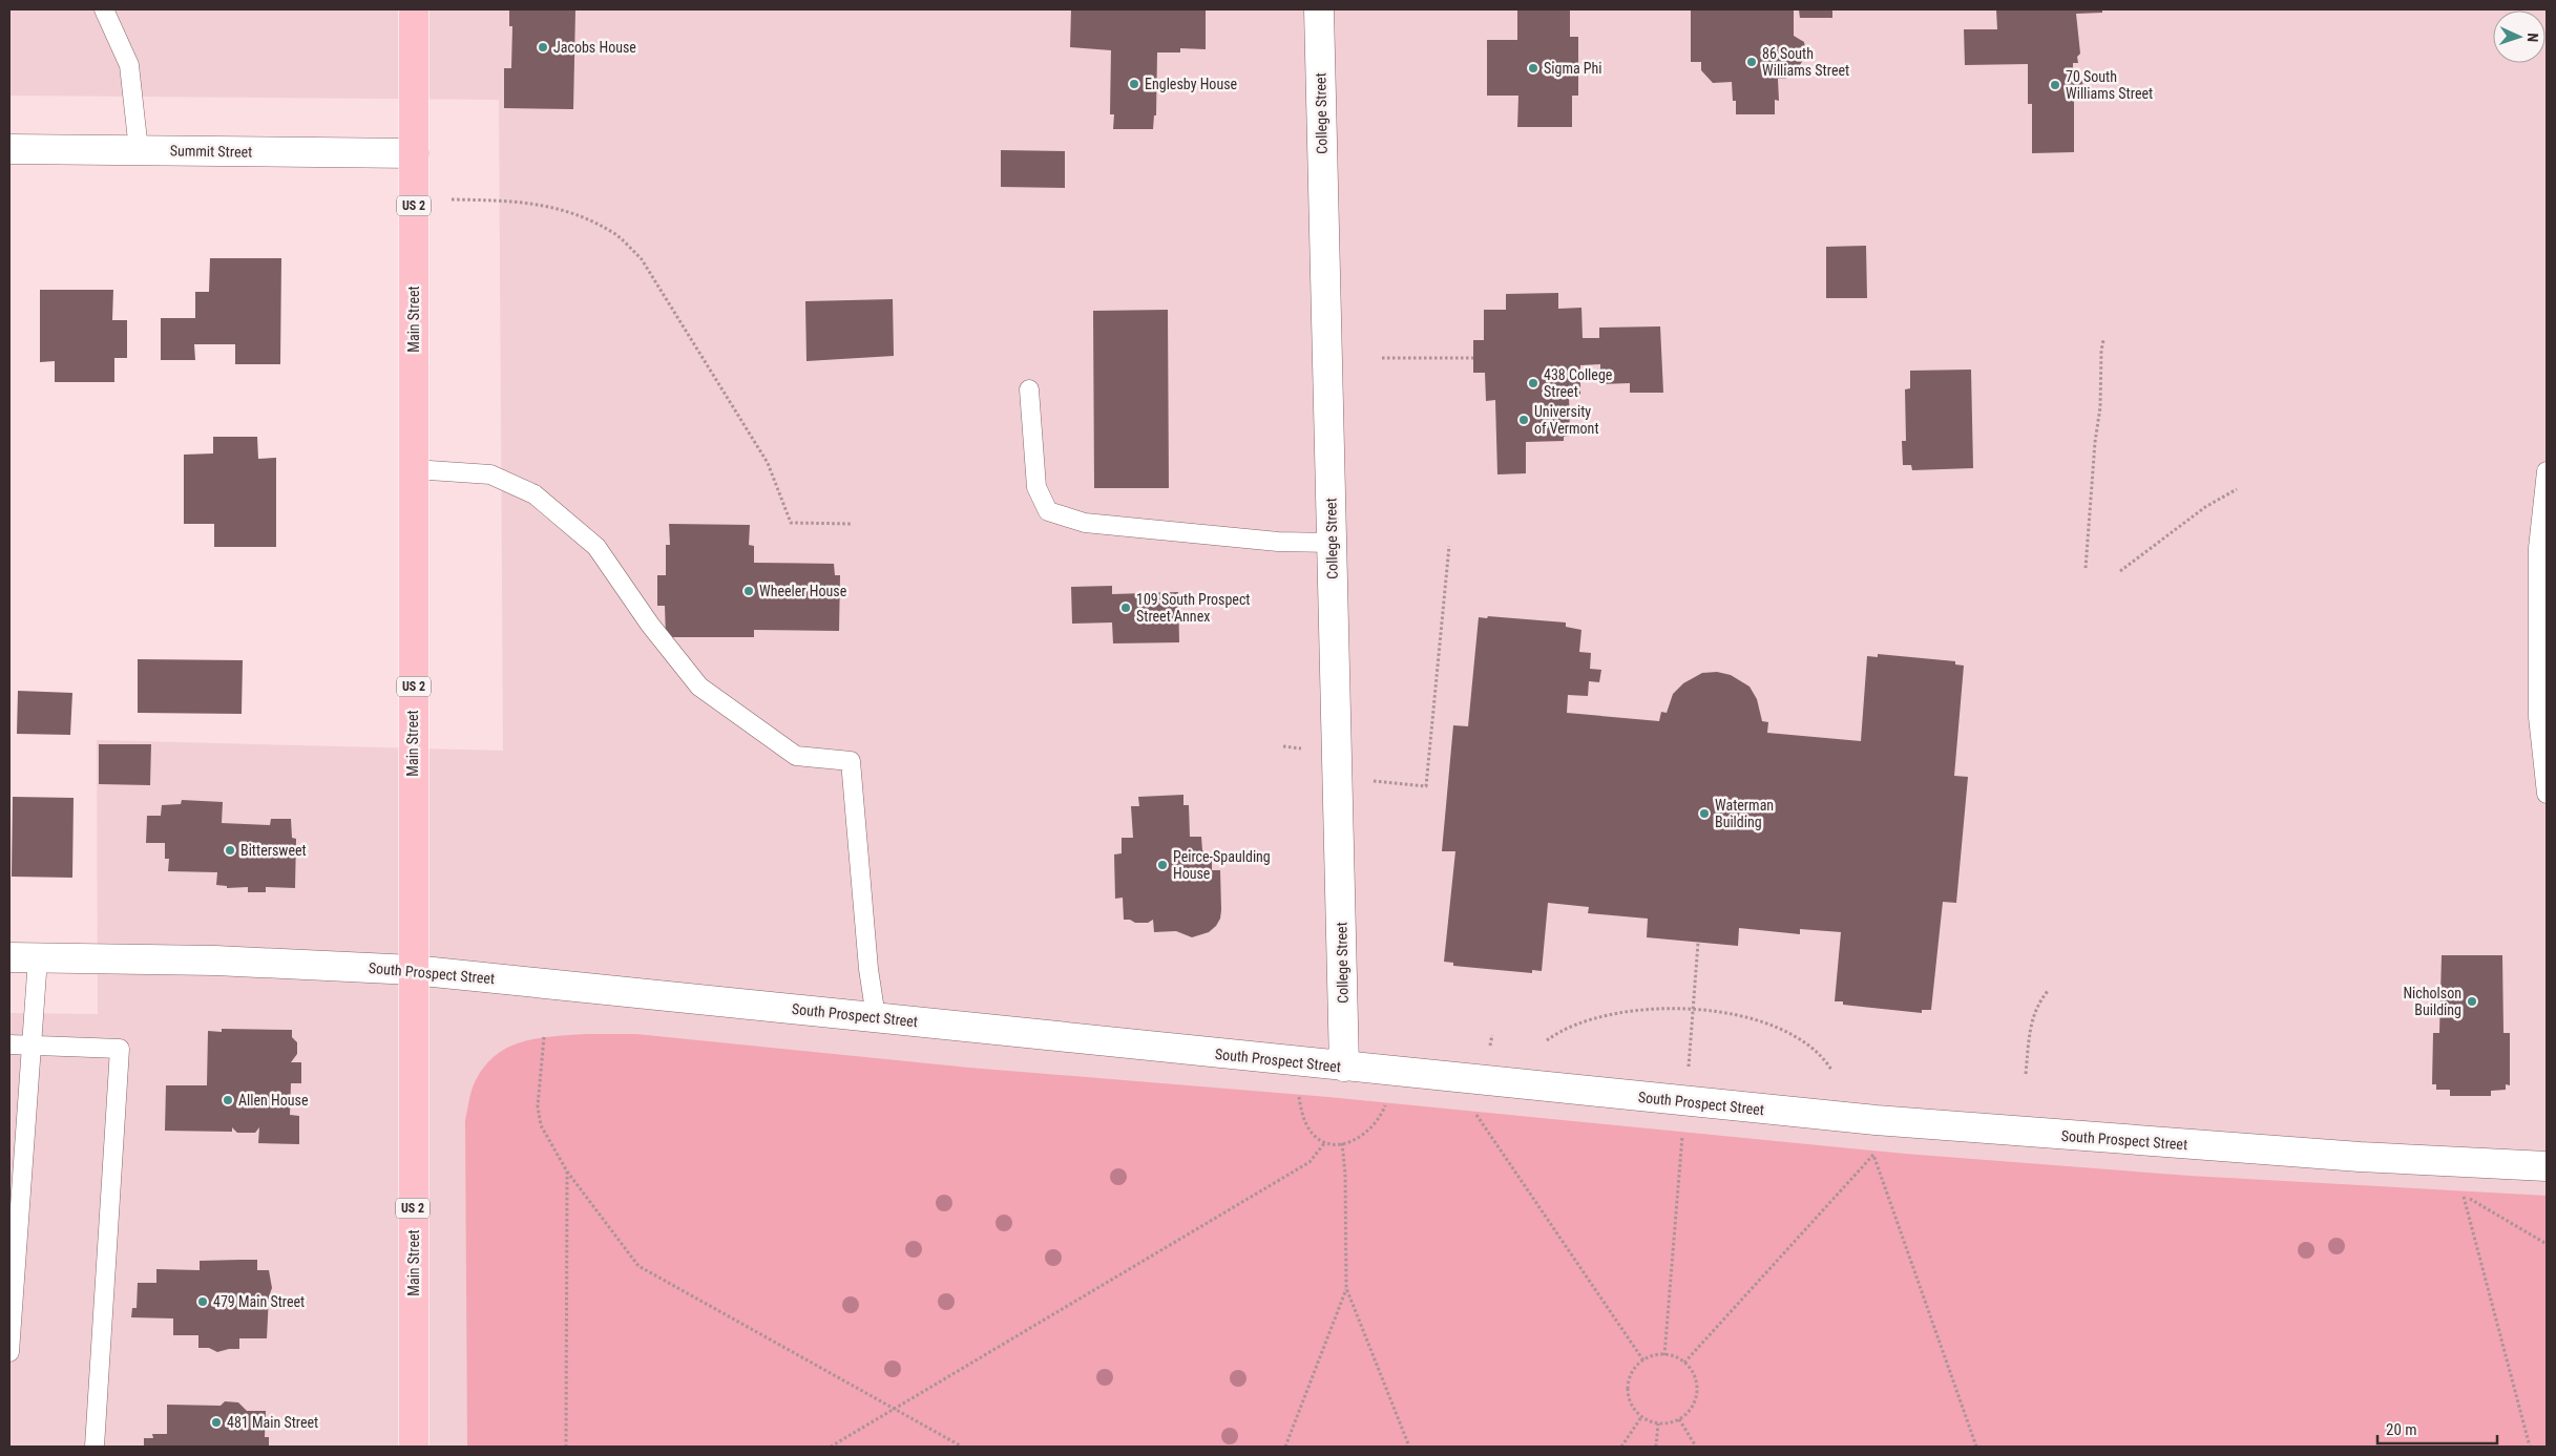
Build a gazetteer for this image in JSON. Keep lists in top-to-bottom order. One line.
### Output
{"streets":{"main road":["US 2","Main Street"],"street":["College Street","Summit Street","South Prospect Street"]},"crossings":[["College Street","South Prospect Street"],["Summit Street","Main Street"],["Main Street","South Prospect Street"]],"places":["Jacobs House","86 South Williams Street","Sigma Phi","Englesby House","70 South Williams Street","438 College Street","University of Vermont","Wheeler House","109 South Prospect Street Annex","Waterman Building","Bittersweet","Peirce-Spaulding House","Nicholson Building","Allen House","479 Main Street","481 Main Street"],"scale_bar":"20 m","north":"right"}
